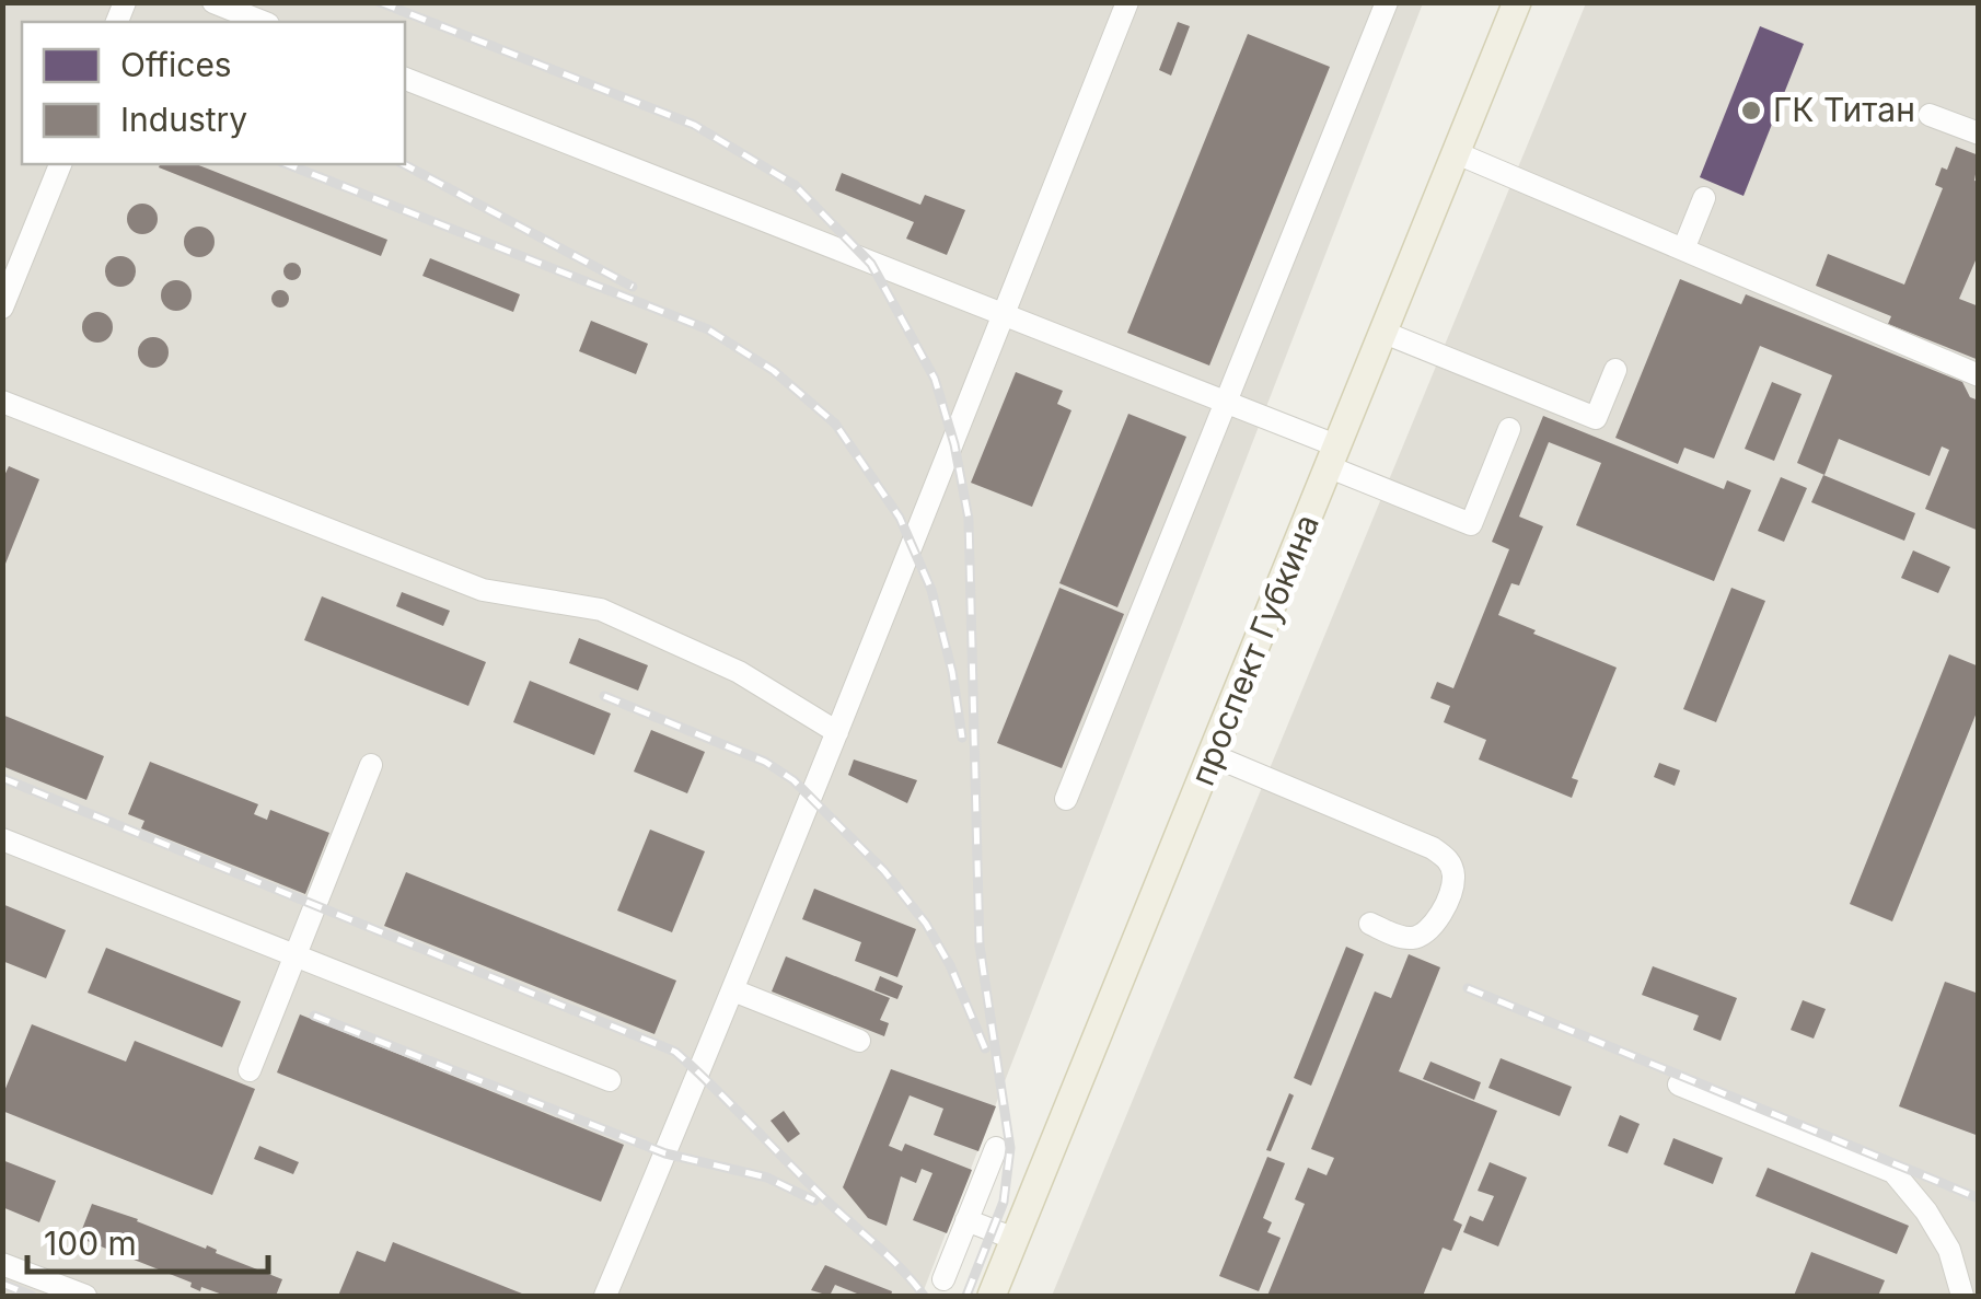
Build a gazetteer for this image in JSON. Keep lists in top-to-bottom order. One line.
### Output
{"streets":{"main road":["проспект Губкина"]},"places":["ГК Титан"],"legend":["Offices","Industry"],"scale_bar":"100 m"}
